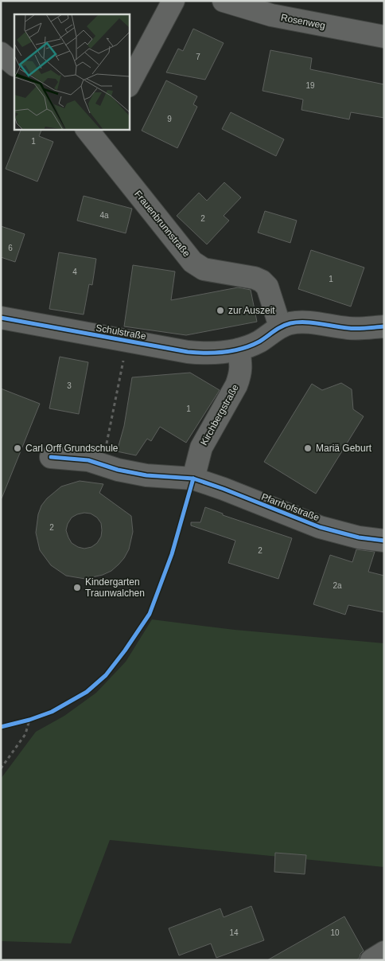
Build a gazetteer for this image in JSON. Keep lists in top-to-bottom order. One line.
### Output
{"streets":{"street":["Rosenweg","Frauenbrunnstraße","Schulstraße","Kirchbergstraße","Pfarrhofstraße"]},"crossings":[["Frauenbrunnstraße","Schulstraße"],["Schulstraße","Kirchbergstraße"],["Kirchbergstraße","Pfarrhofstraße"]],"places":["zur Auszeit","Carl Orff Grundschule","Mariä Geburt","Kindergarten Traunwalchen"],"house_numbers":["7","19","9","1","4a","2","6","4","1","3","1","2","2","2a","14","10"]}
